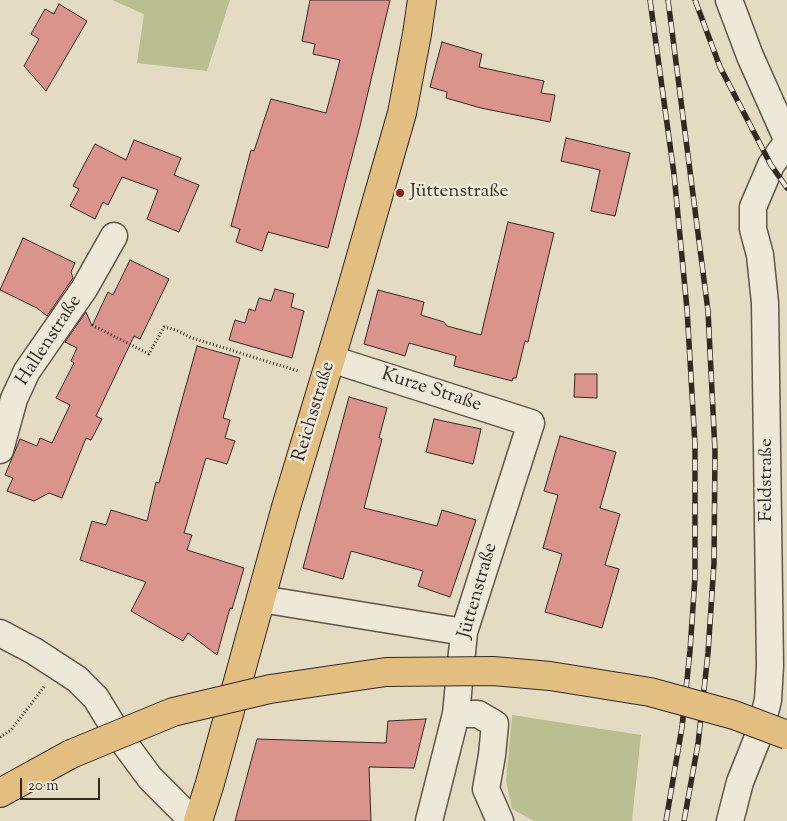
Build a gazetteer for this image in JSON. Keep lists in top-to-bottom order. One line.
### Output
{"streets":{"main road":["Reichsstraße"],"street":["Hallenstraße","Kurze Straße","Feldstraße","Jüttenstraße"]},"crossings":[["Kurze Straße","Reichsstraße"],["Kurze Straße","Jüttenstraße"]],"places":["Jüttenstraße"],"scale_bar":"20 m"}
